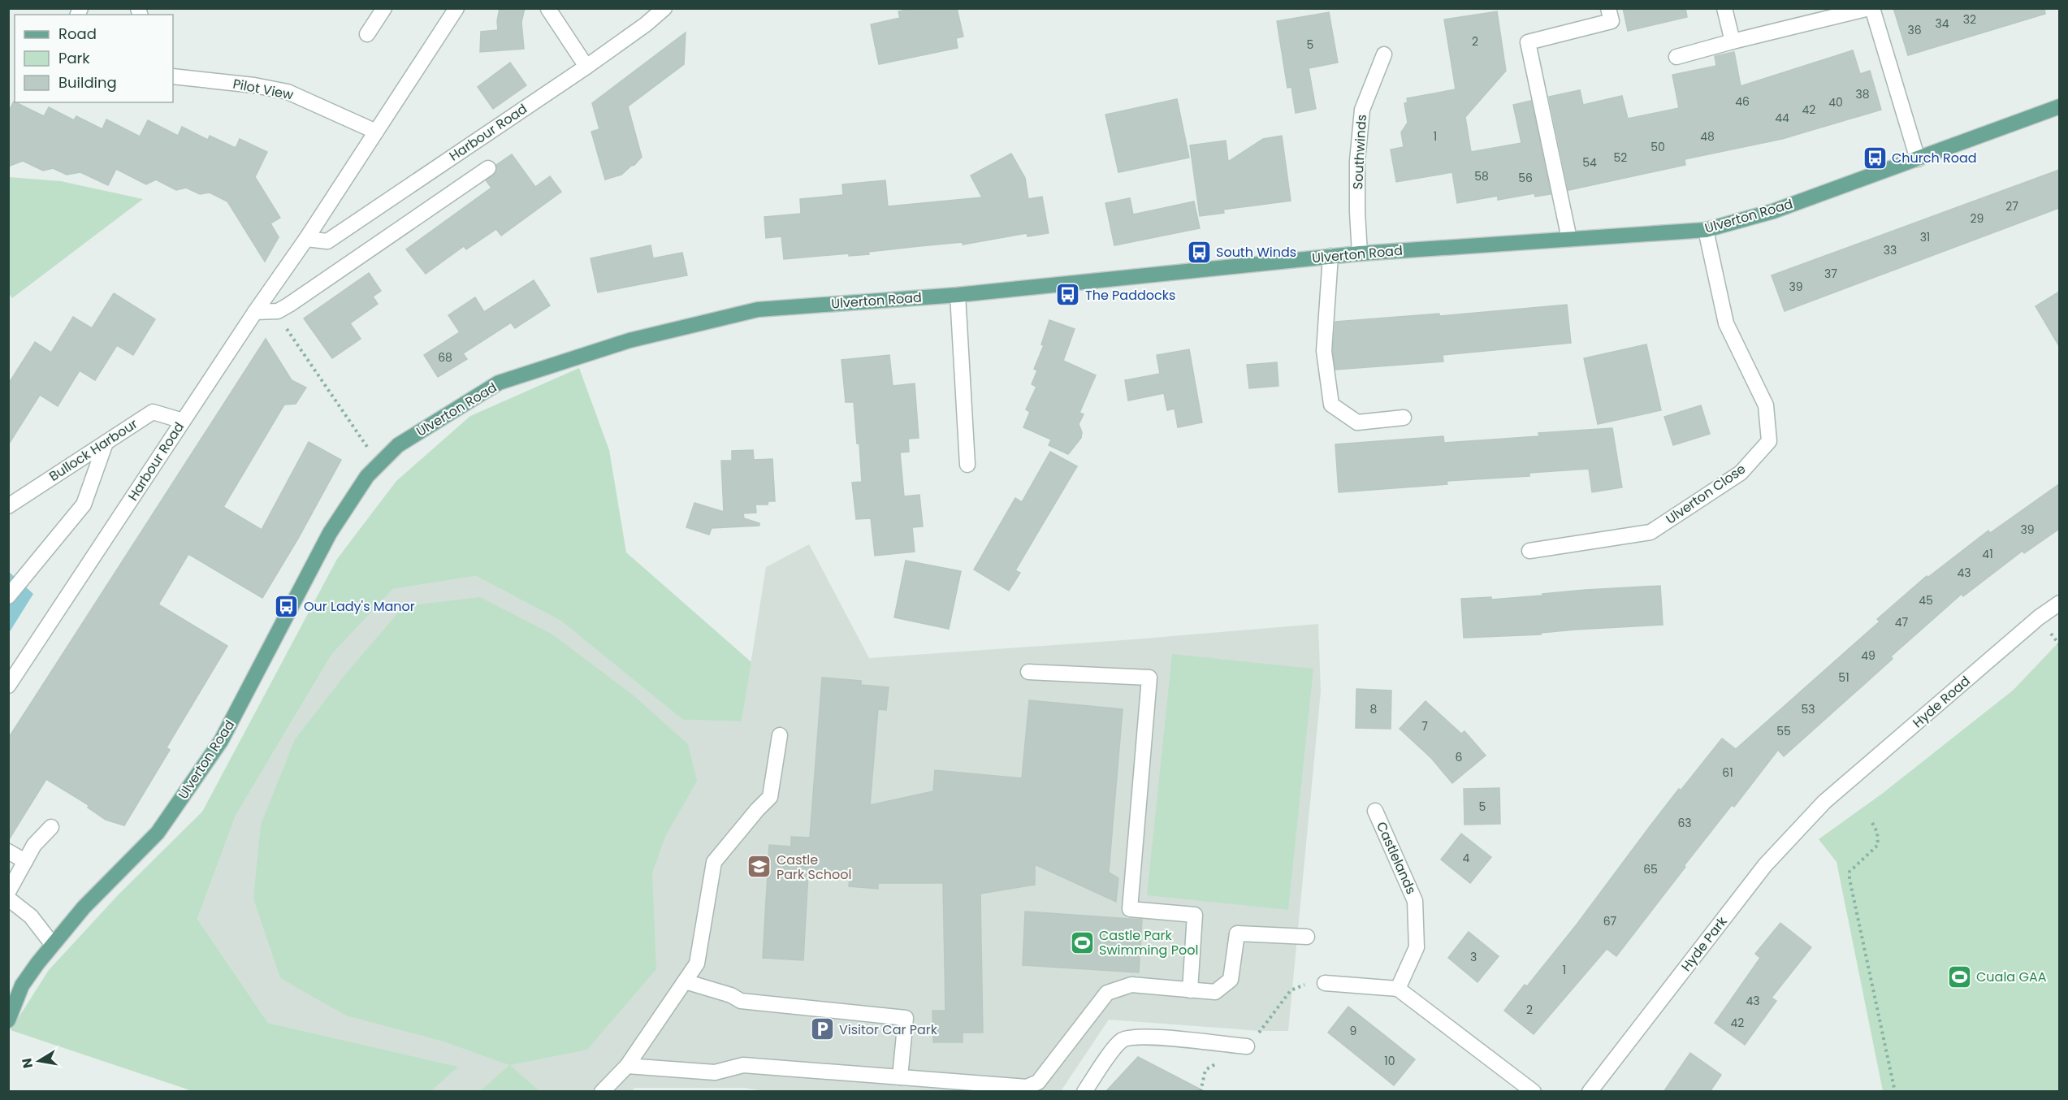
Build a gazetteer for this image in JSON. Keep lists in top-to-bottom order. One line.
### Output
{"streets":{"main road":["Ulverton Road"],"street":["Pilot View","Harbour Road","Southwinds","Bullock Harbour","Ulverton Close","Hyde Road","Castlelands","Hyde Park"]},"crossings":[["Pilot View","Harbour Road"],["Harbour Road","Bullock Harbour"],["Southwinds","Ulverton Road"],["Ulverton Road","Ulverton Close"],["Hyde Road","Hyde Park"]],"places":{"bus stop":["Church Road","South Winds","The Paddocks","Our Lady's Manor"],"school or university":["Castle Park School"],"sports":["Castle Park Swimming Pool","Cuala GAA"],"parking":["Visitor Car Park"]},"house_numbers":["32","34","36","2","5","38","46","40","42","44","1","48","50","52","54","58","56","27","29","31","33","37","39","68","39","41","43","45","47","49","51","8","53","7","55","6","61","5","63","4","65","67","3","1","43","2","42","9","10"],"legend":["Road","Park","Building"],"north":"left"}
